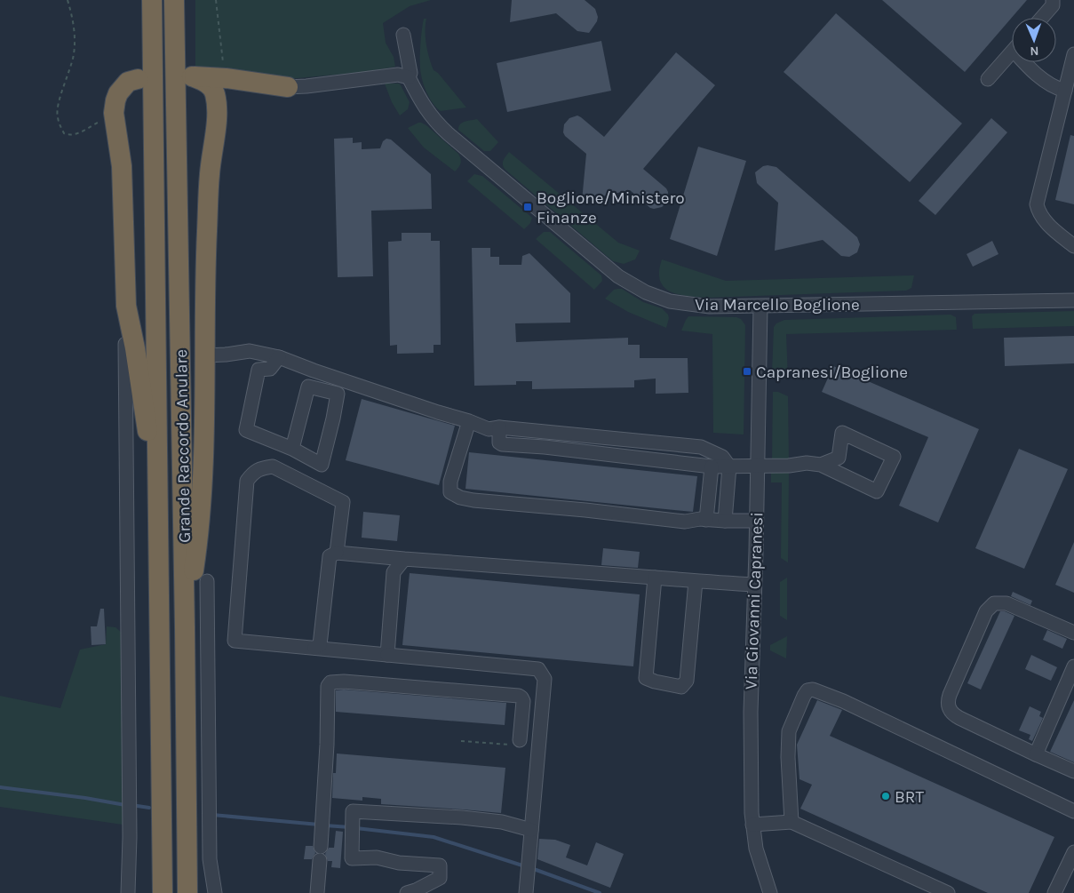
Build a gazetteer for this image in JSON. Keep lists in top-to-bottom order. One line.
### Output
{"streets":{"highway":["Grande Raccordo Anulare"],"street":["Via Marcello Boglione","Via Giovanni Capranesi"]},"crossings":[["Via Marcello Boglione","Via Giovanni Capranesi"]],"places":{"transit":["Boglione/Ministero Finanze","Capranesi/Boglione"],"other":["BRT"]},"north":"bottom"}
